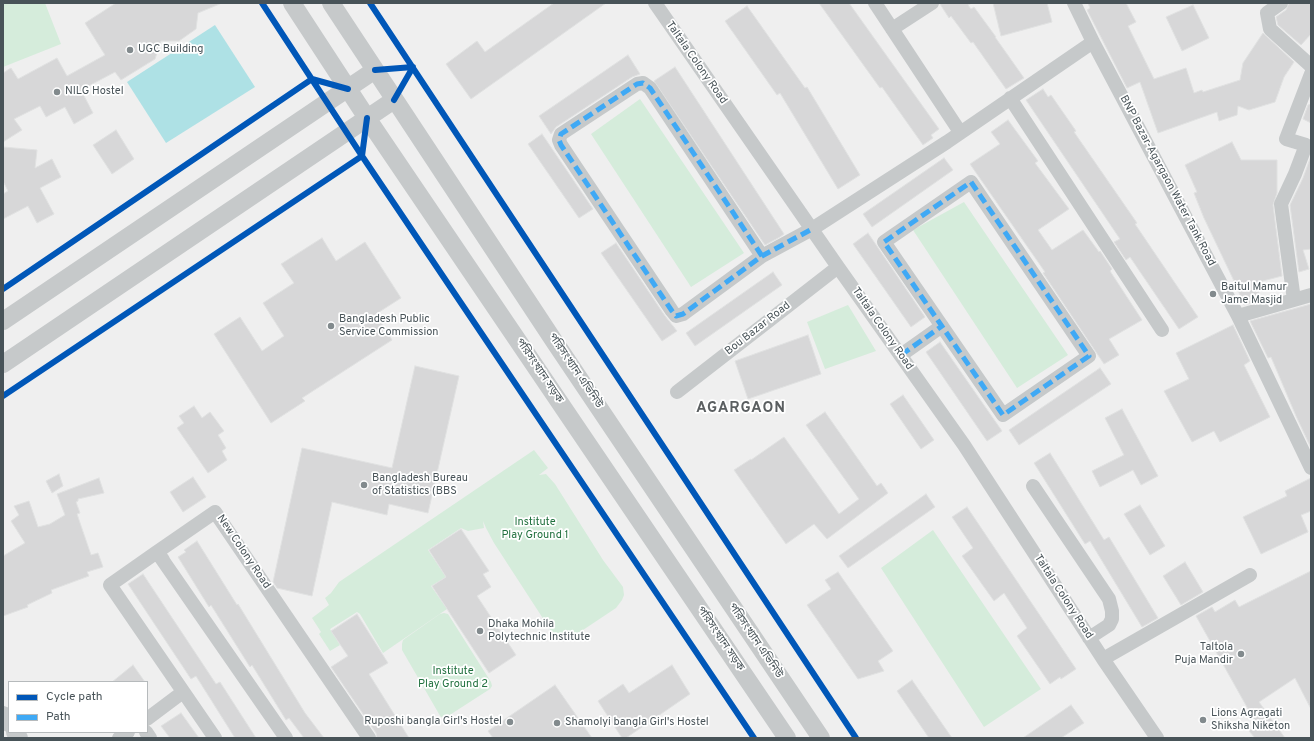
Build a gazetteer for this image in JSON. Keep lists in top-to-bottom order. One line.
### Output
{"streets":{"street":["Taltala Colony Road","BNP Bazar-Agargaon Water Tank Road","Bou Bazar Road","পরিসংখ্যান সড়ক","পরিসংখ্যান এভিনিউ","New Colony Road"]},"crossings":[["Taltala Colony Road","Bou Bazar Road"]],"districts":["AGARGAON"],"parks":["Institute Play Ground 1","Institute Play Ground 2"],"places":["UGC Building","NILG Hostel","Baitul Mamur Jame Masjid","Bangladesh Public Service Commission","Bangladesh Bureau of Statistics (BBS","Dhaka Mohila Polytechnic Institute","Taltola Puja Mandir","Lions Agragati Shiksha Niketon","Ruposhi bangla Girl's Hostel","Shamolyi bangla Girl's Hostel"],"legend":["Cycle path","Path"]}
